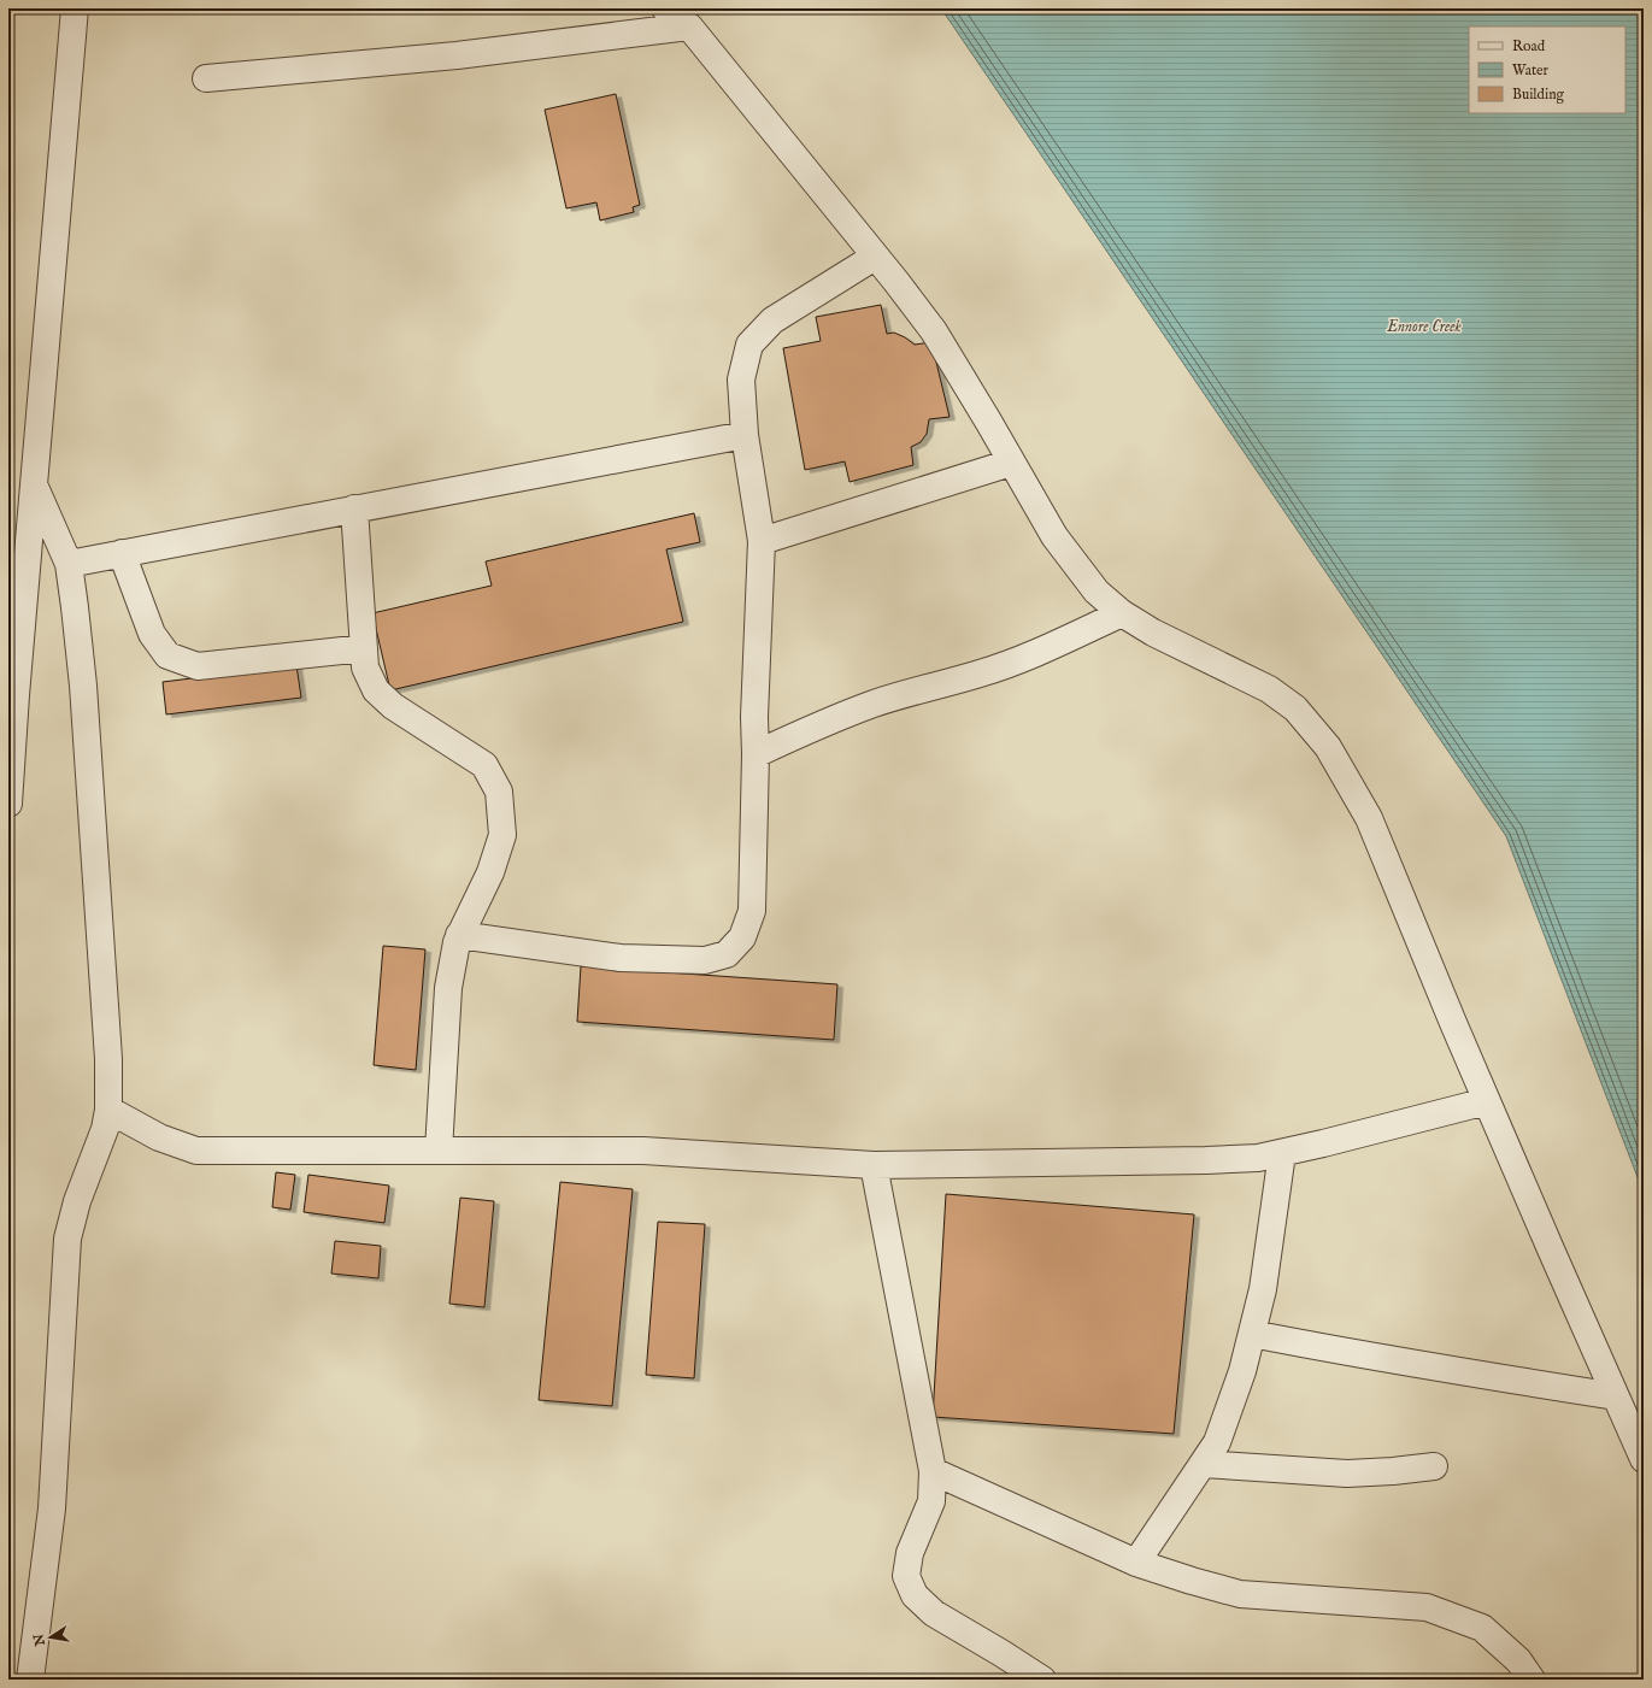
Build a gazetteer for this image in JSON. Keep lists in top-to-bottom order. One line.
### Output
{"water":["Ennore Creek"],"legend":["Road","Water","Building"],"north":"left"}
